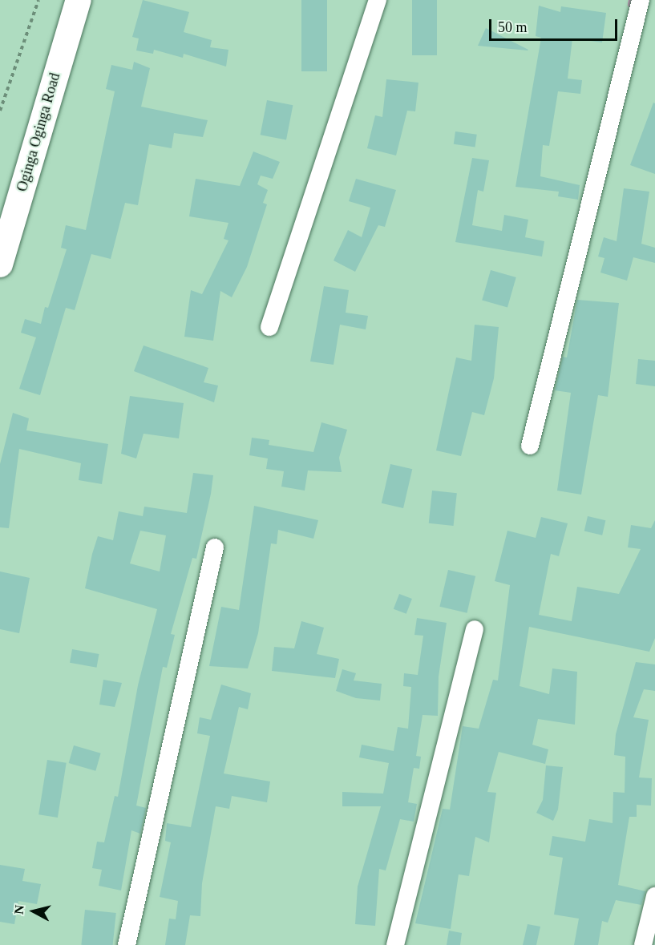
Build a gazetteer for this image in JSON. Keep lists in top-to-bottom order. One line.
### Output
{"streets":{"street":["Oginga Oginga Road"]},"scale_bar":"50 m","north":"left"}
